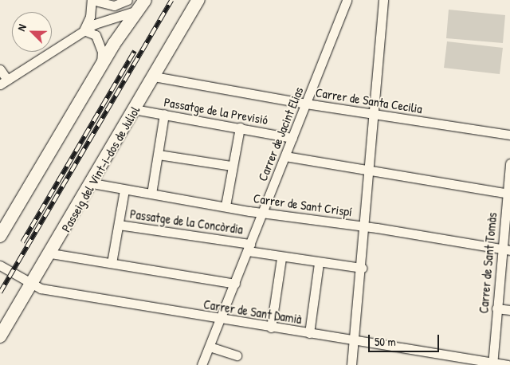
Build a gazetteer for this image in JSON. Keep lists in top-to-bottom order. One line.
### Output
{"streets":{"street":["Carrer de Santa Cecilia","Passatge de la Previsió","Carrer de Jacint Elias","Passeig del Vint-i-dos de Juliol","Carrer de Sant Crispí","Passatge de la Concòrdia","Carrer de Sant Tomàs","Carrer de Sant Damià"]},"crossings":[["Carrer de Santa Cecilia","Carrer de Jacint Elias"],["Carrer de Santa Cecilia","Passeig del Vint-i-dos de Juliol"],["Passatge de la Previsió","Carrer de Jacint Elias"],["Passatge de la Previsió","Passeig del Vint-i-dos de Juliol"],["Carrer de Jacint Elias","Carrer de Sant Crispí"],["Carrer de Jacint Elias","Passatge de la Concòrdia"],["Carrer de Jacint Elias","Carrer de Sant Damià"],["Passeig del Vint-i-dos de Juliol","Carrer de Sant Crispí"],["Passeig del Vint-i-dos de Juliol","Carrer de Sant Damià"],["Carrer de Sant Crispí","Carrer de Sant Tomàs"],["Carrer de Sant Tomàs","Carrer de Sant Damià"]],"scale_bar":"50 m","north":"top left"}
